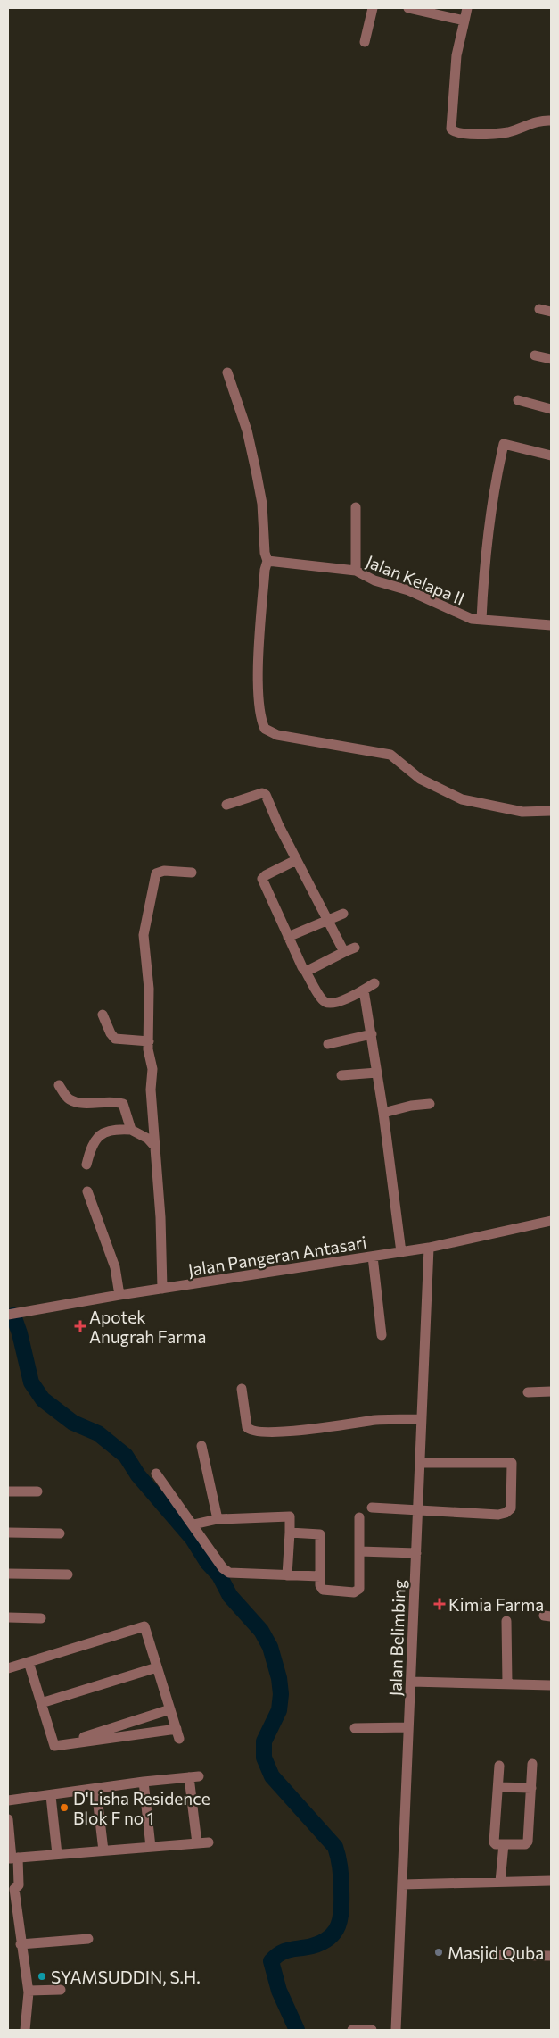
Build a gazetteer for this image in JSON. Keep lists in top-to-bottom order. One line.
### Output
{"streets":{"street":["Jalan Kelapa II","Jalan Pangeran Antasari","Jalan Belimbing"]},"crossings":[["Jalan Pangeran Antasari","Jalan Belimbing"]],"places":{"health":["Apotek Anugrah Farma","Kimia Farma"],"other":["D'Lisha Residence Blok F no 1","Masjid Quba","SYAMSUDDIN, S.H."]}}
